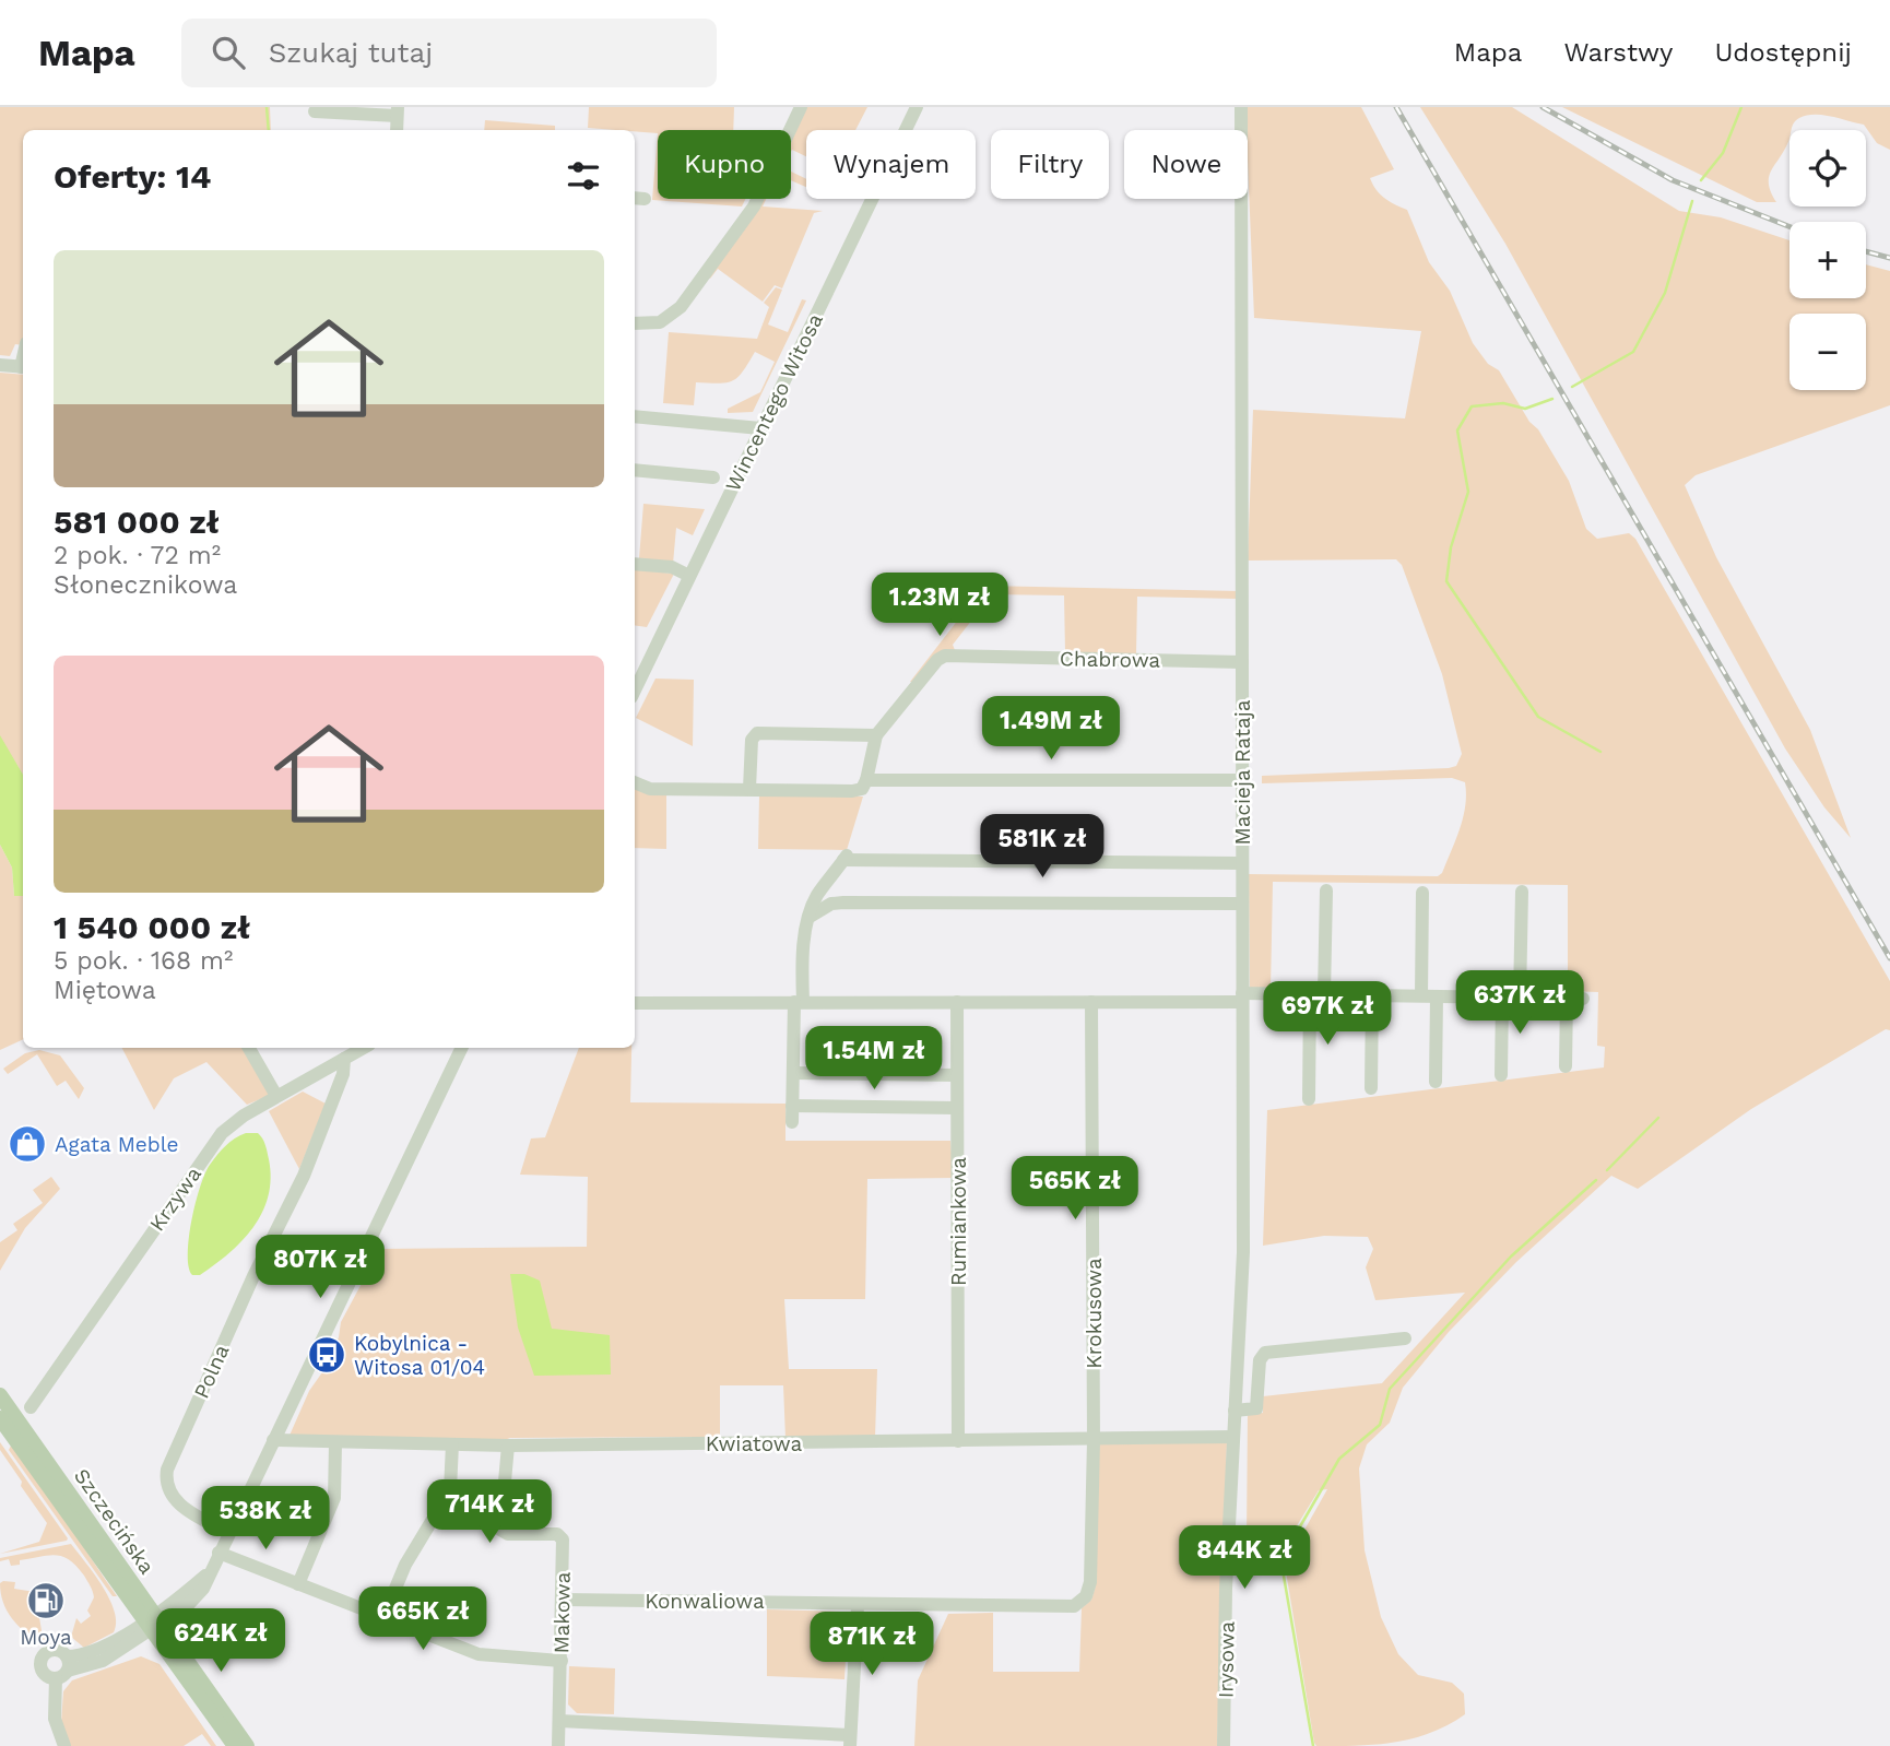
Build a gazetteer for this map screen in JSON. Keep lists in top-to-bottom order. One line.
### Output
{"streets":{"main road":["Szczecińska"],"street":["Wincentego Witosa","Chabrowa","Macieja Rataja","Krzywa","Rumiankowa","Krokusowa","Polna","Kwiatowa","Konwaliowa","Makowa","Irysowa"]},"crossings":[["Chabrowa","Macieja Rataja"],["Macieja Rataja","Kwiatowa"],["Macieja Rataja","Irysowa"],["Krzywa","Polna"],["Rumiankowa","Kwiatowa"],["Krokusowa","Kwiatowa"],["Krokusowa","Konwaliowa"],["Kwiatowa","Makowa"],["Kwiatowa","Irysowa"],["Konwaliowa","Makowa"]],"places":{"shop":["Agata Meble"],"bus stop":["Kobylnica - Witosa 01/04"],"fuel station":["Moya"]},"page":{"header":"Mapa","search":"Szukaj tutaj","nav":["Mapa","Warstwy","Udostępnij"],"map_buttons":["+","−"],"chip":["Kupno","Wynajem","Filtry","Nowe"],"heading":"Oferty: 14","list":[{"name":"581 000 zł","note":"2 pok. · 72 m² · Słonecznikowa"},{"name":"1 540 000 zł","note":"5 pok. · 168 m² · Miętowa"}],"price":["1.23M zł","1.49M zł","581K zł","637K zł","697K zł","1.54M zł","565K zł","807K zł","714K zł","538K zł","844K zł","665K zł","624K zł","871K zł"]}}
